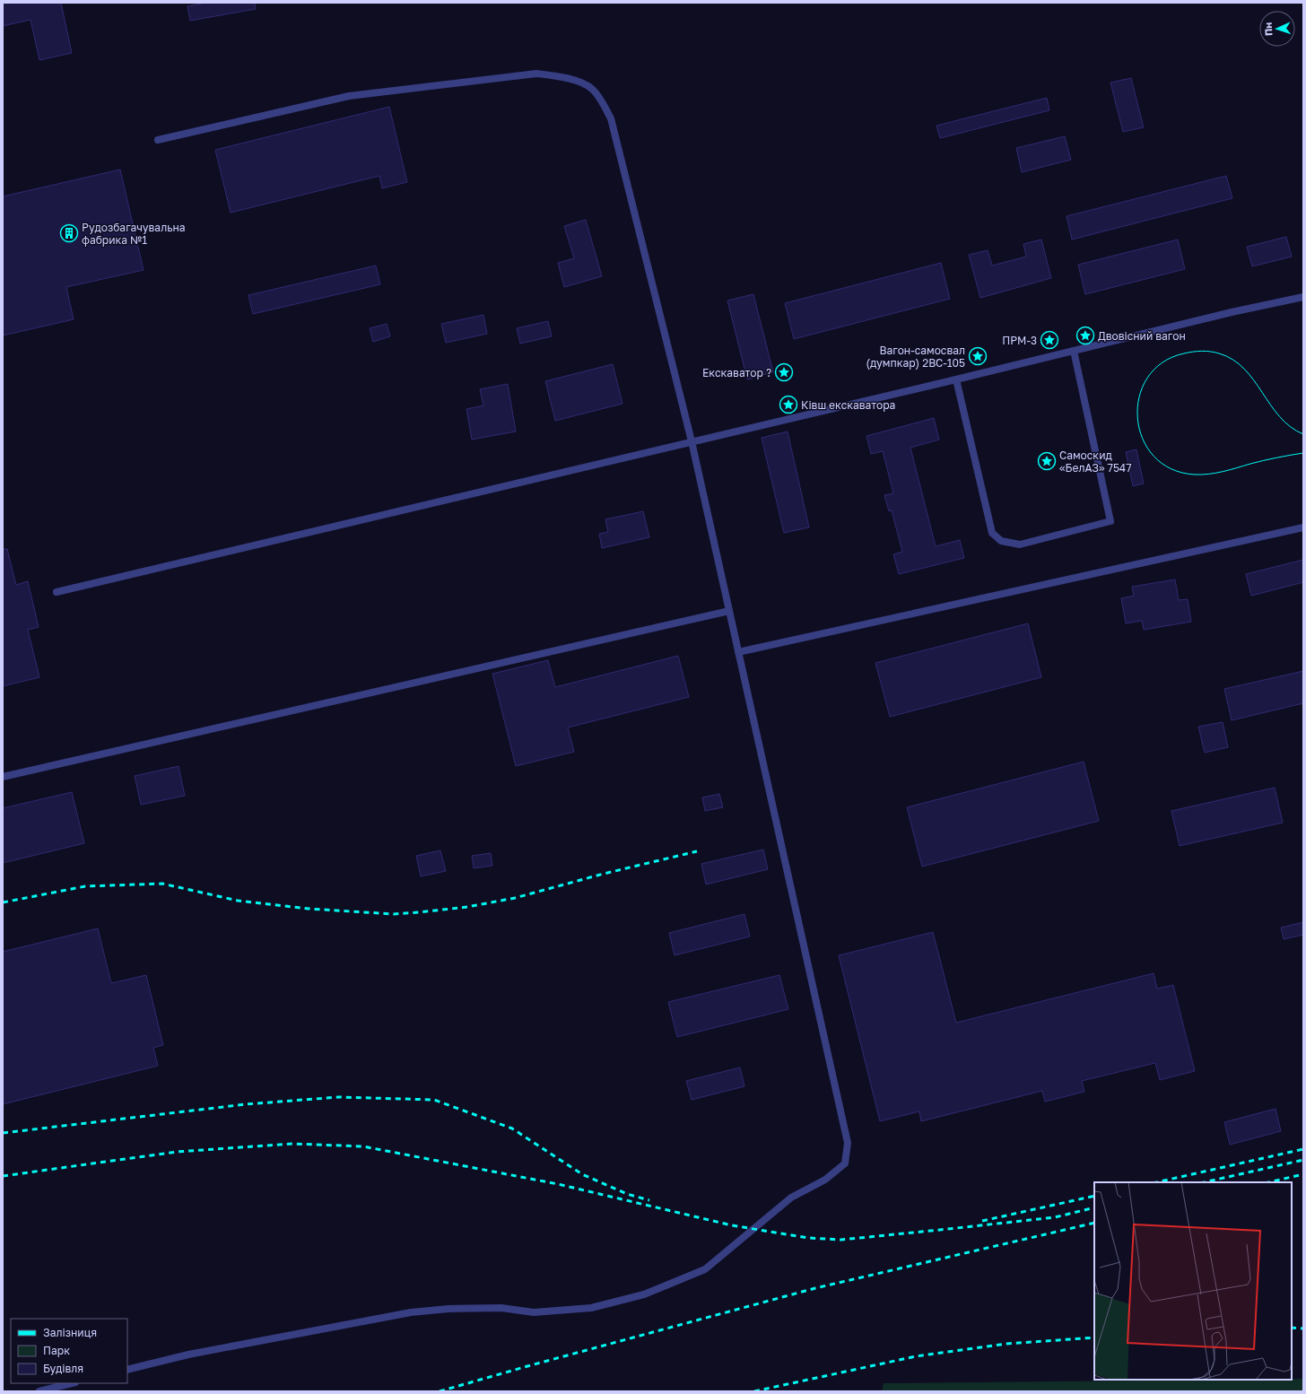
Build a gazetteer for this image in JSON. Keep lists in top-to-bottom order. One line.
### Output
{"places":{"building":["Рудозбагачувальна фабрика №1"],"place":["Двовісний вагон","ПРМ-3","Вагон-самосвал (думпкар) 2ВС-105","Екскаватор ?","Ківш екскаватора","Самоскид «БелАЗ» 7547"]},"legend":["Залізниця","Парк","Будівля"],"north":"left"}
